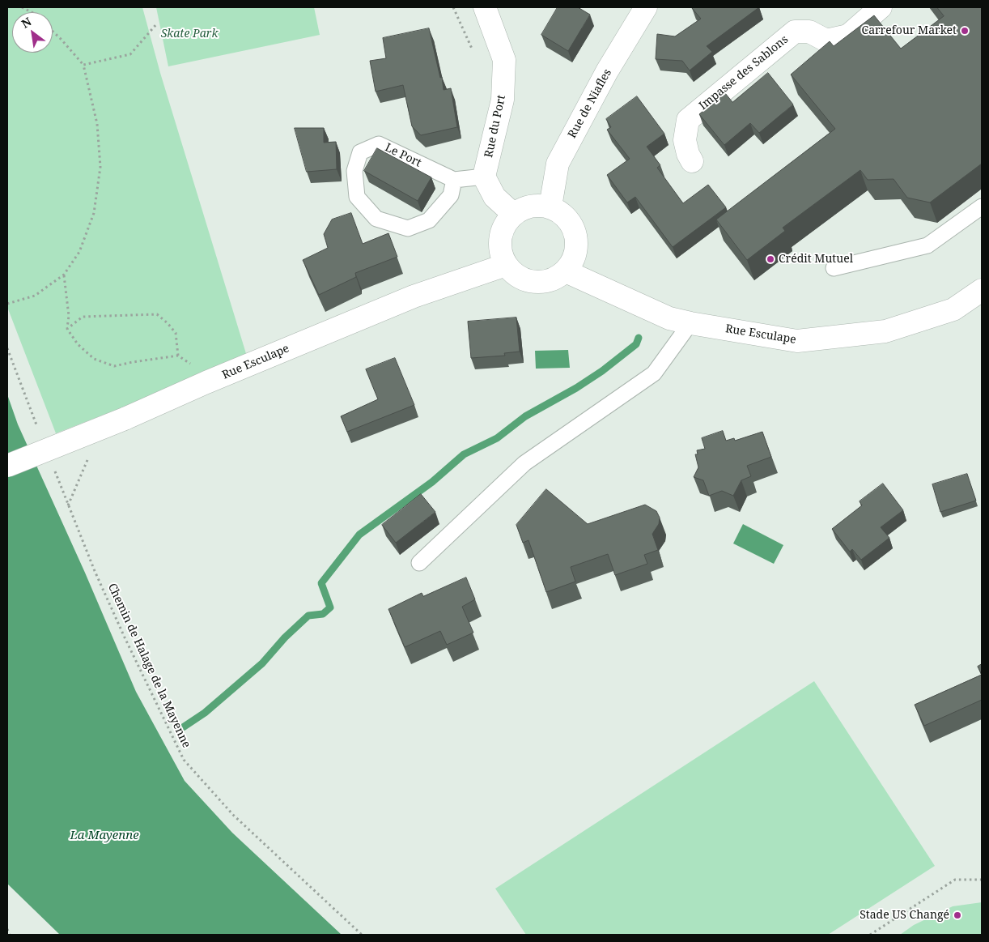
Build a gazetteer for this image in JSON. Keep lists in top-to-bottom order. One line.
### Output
{"streets":{"street":["Impasse des Sablons","Rue de Niafles","Rue du Port","Rue Esculape"],"lane":["Le Port"],"path":["Chemin de Halage de la Mayenne"]},"crossings":[["Rue de Niafles","Rue Esculape"]],"water":["La Mayenne"],"parks":["Skate Park"],"places":["Carrefour Market","Crédit Mutuel","Stade US Changé"],"north":"top left"}
